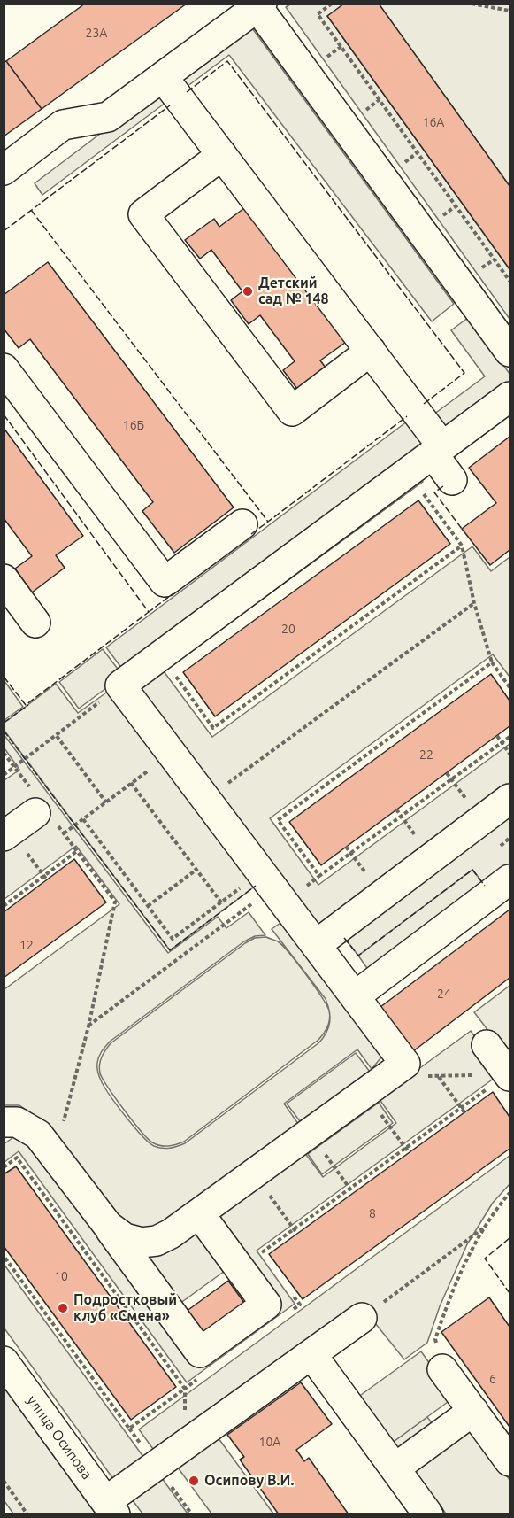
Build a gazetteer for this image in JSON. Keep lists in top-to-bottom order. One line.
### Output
{"streets":{"street":["улица Осипова"]},"places":["Детский сад № 148","Подростковый клуб «Смена»","Осипову В.И."],"house_numbers":["23А","16А","16Б","20","22","12","24","8","10","6","10А"]}
